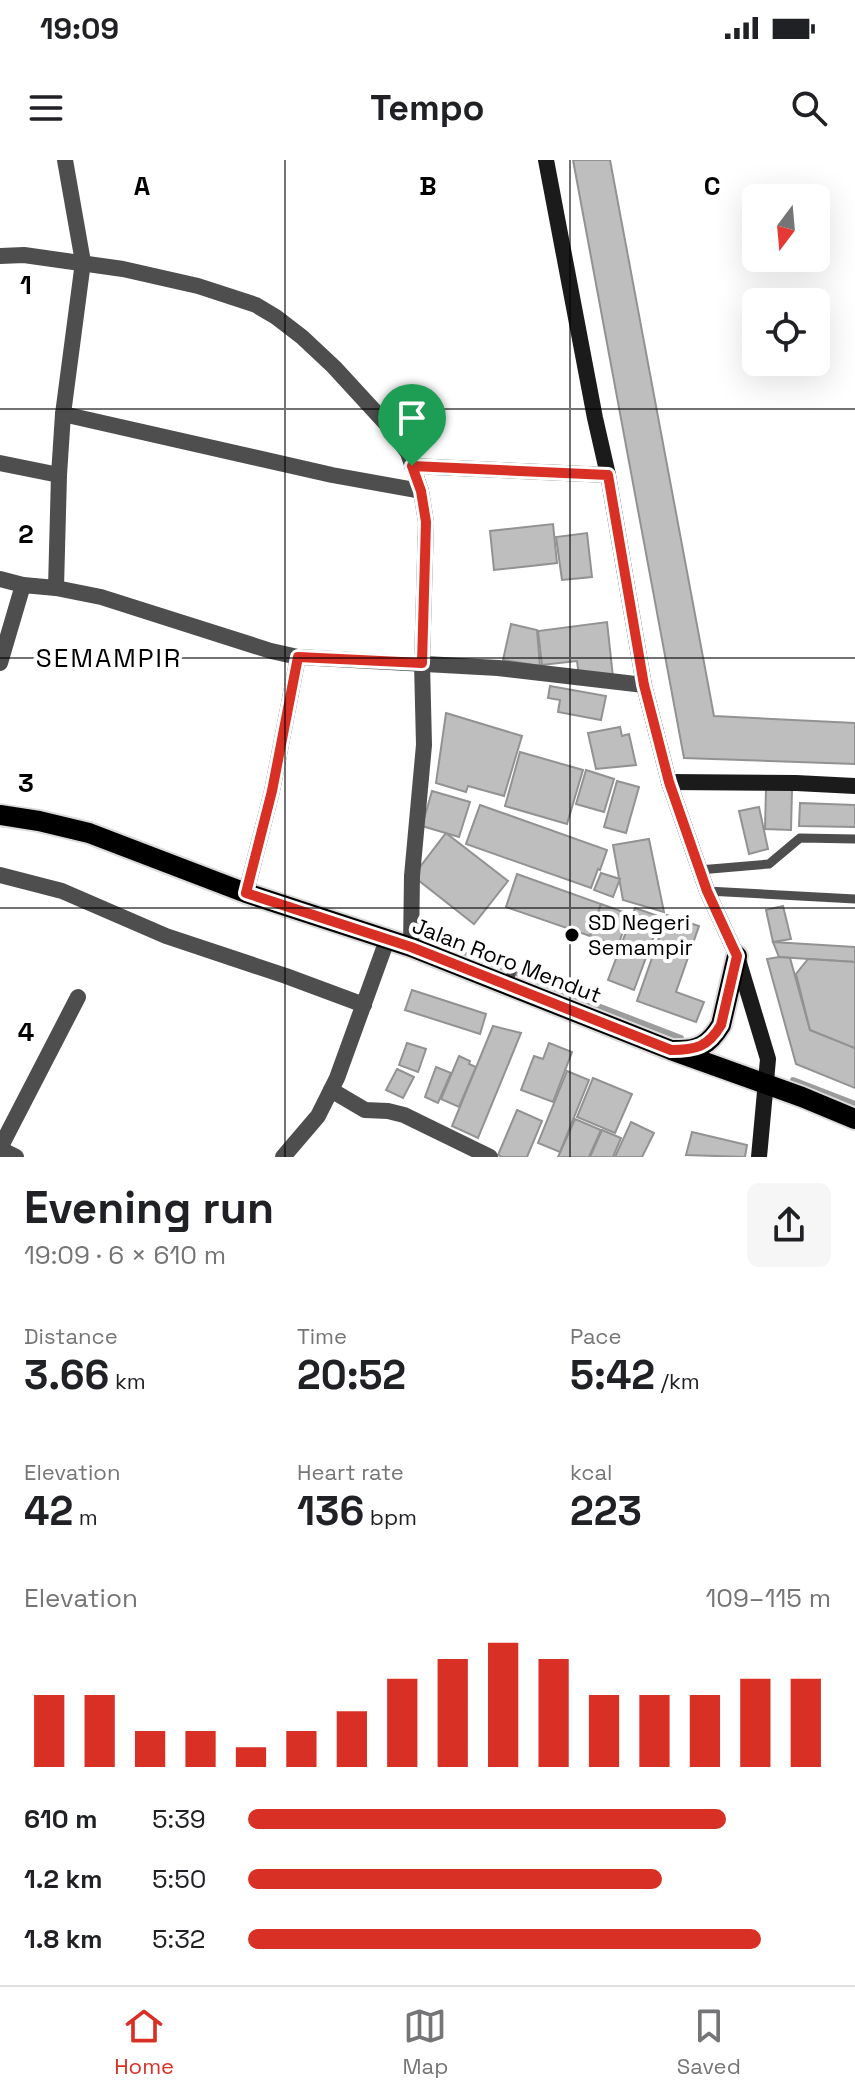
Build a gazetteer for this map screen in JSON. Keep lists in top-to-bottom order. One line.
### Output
{"streets":{"main road":["Jalan Roro Mendut"]},"districts":["SEMAMPIR"],"places":["SD Negeri Semampir"],"north":"bottom","page":{"status":"19:09","header":"Tempo","heading":["Evening run","19:09 · 6 × 610 m"],"stats":[["Distance","3.66 km"],["Time","20:52"],["Pace","5:42 /km"],["Elevation","42 m"],["Heart rate","136 bpm"],["kcal","223"]],"chart":["Elevation","109–115 m"],"list":[{"name":"610 m","note":"5:39"},{"name":"1.2 km","note":"5:50"},{"name":"1.8 km","note":"5:32"}],"tabs":["Home","Map","Saved"]},"grid":{"columns":["A","B","C"],"rows":["1","2","3","4"]}}
